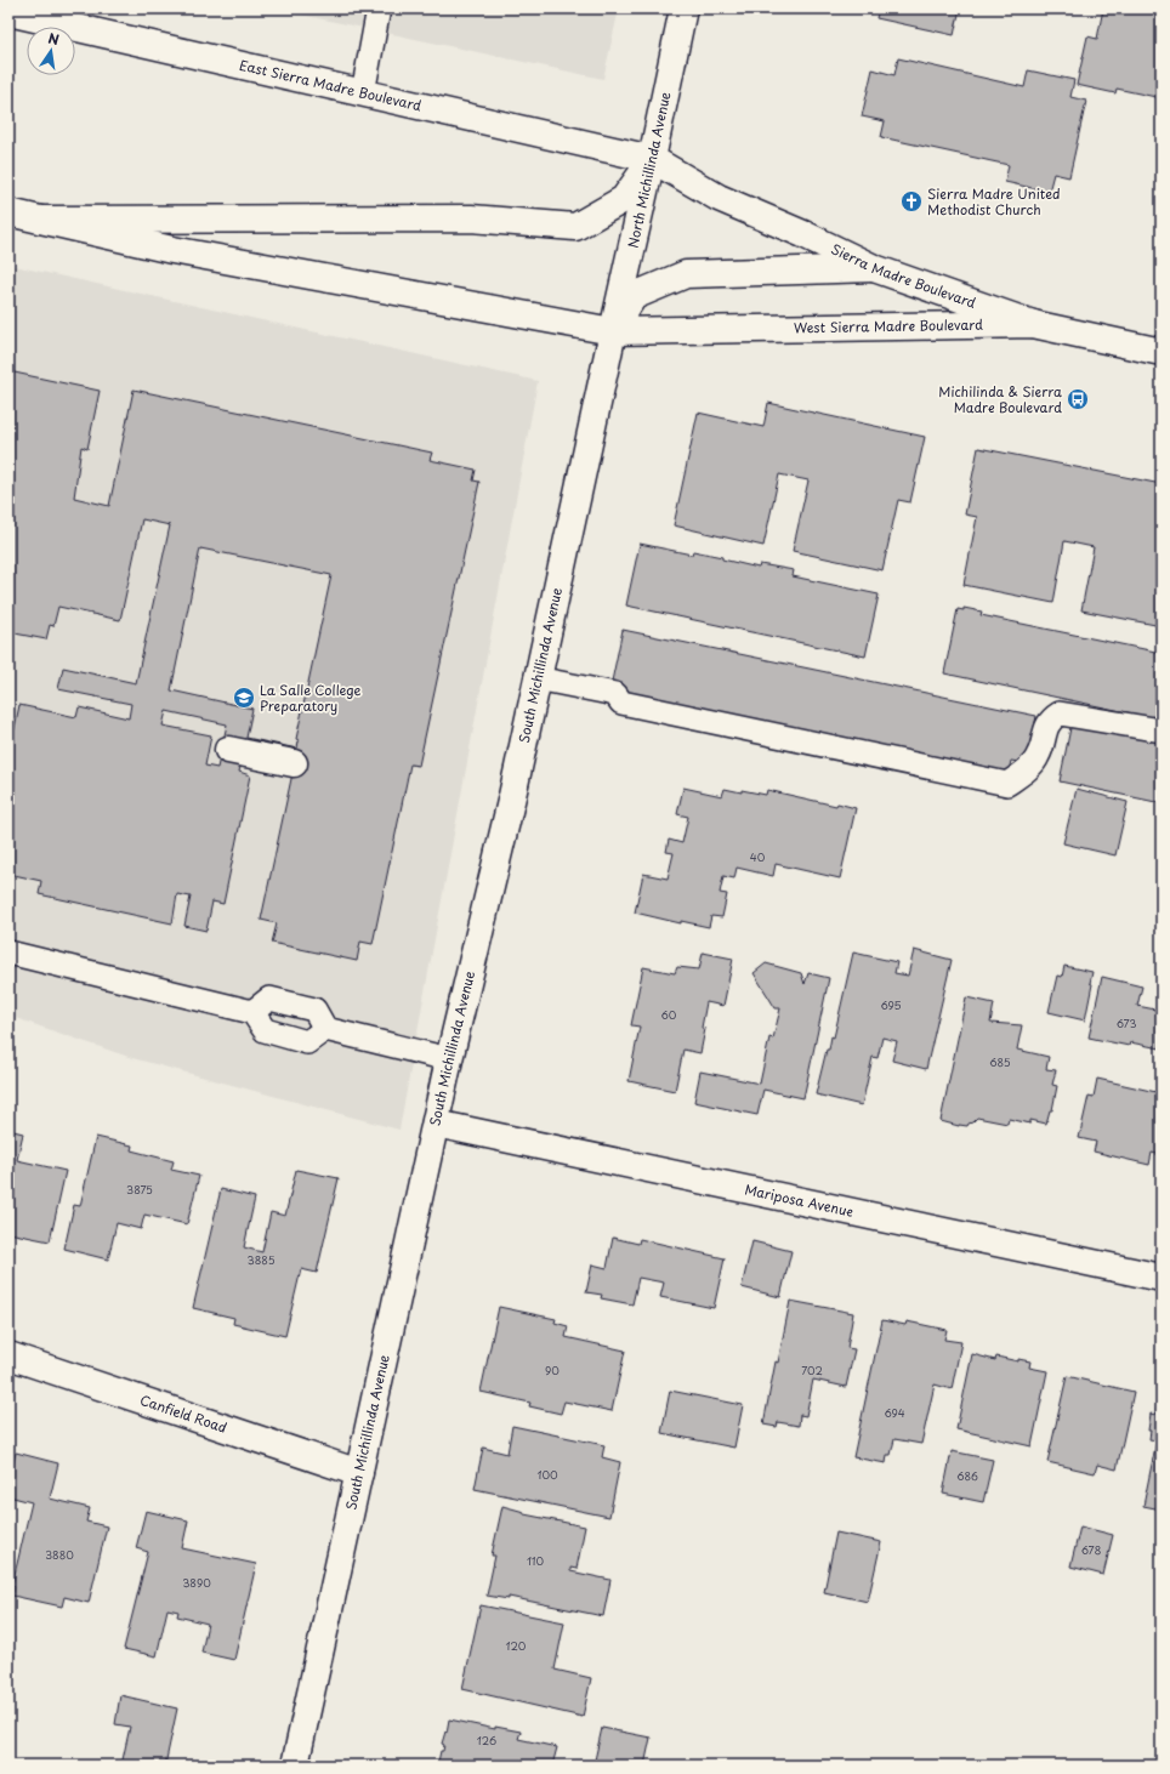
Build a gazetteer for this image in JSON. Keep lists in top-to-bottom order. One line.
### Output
{"streets":{"main road":["East Sierra Madre Boulevard","North Michillinda Avenue","Sierra Madre Boulevard","West Sierra Madre Boulevard","South Michillinda Avenue","Mariposa Avenue","Canfield Road"]},"crossings":[["East Sierra Madre Boulevard","North Michillinda Avenue"],["East Sierra Madre Boulevard","Sierra Madre Boulevard"],["North Michillinda Avenue","Sierra Madre Boulevard"],["North Michillinda Avenue","West Sierra Madre Boulevard"],["North Michillinda Avenue","South Michillinda Avenue"],["Sierra Madre Boulevard","West Sierra Madre Boulevard"],["West Sierra Madre Boulevard","South Michillinda Avenue"],["South Michillinda Avenue","Mariposa Avenue"],["South Michillinda Avenue","Canfield Road"]],"places":{"church":["Sierra Madre United Methodist Church"],"bus stop":["Michilinda & Sierra Madre Boulevard"],"school or university":["La Salle College Preparatory"]},"house_numbers":["40","695","60","673","685","3875","3885","90","702","694","100","686","678","3880","110","3890","120","126"],"north":"top"}
